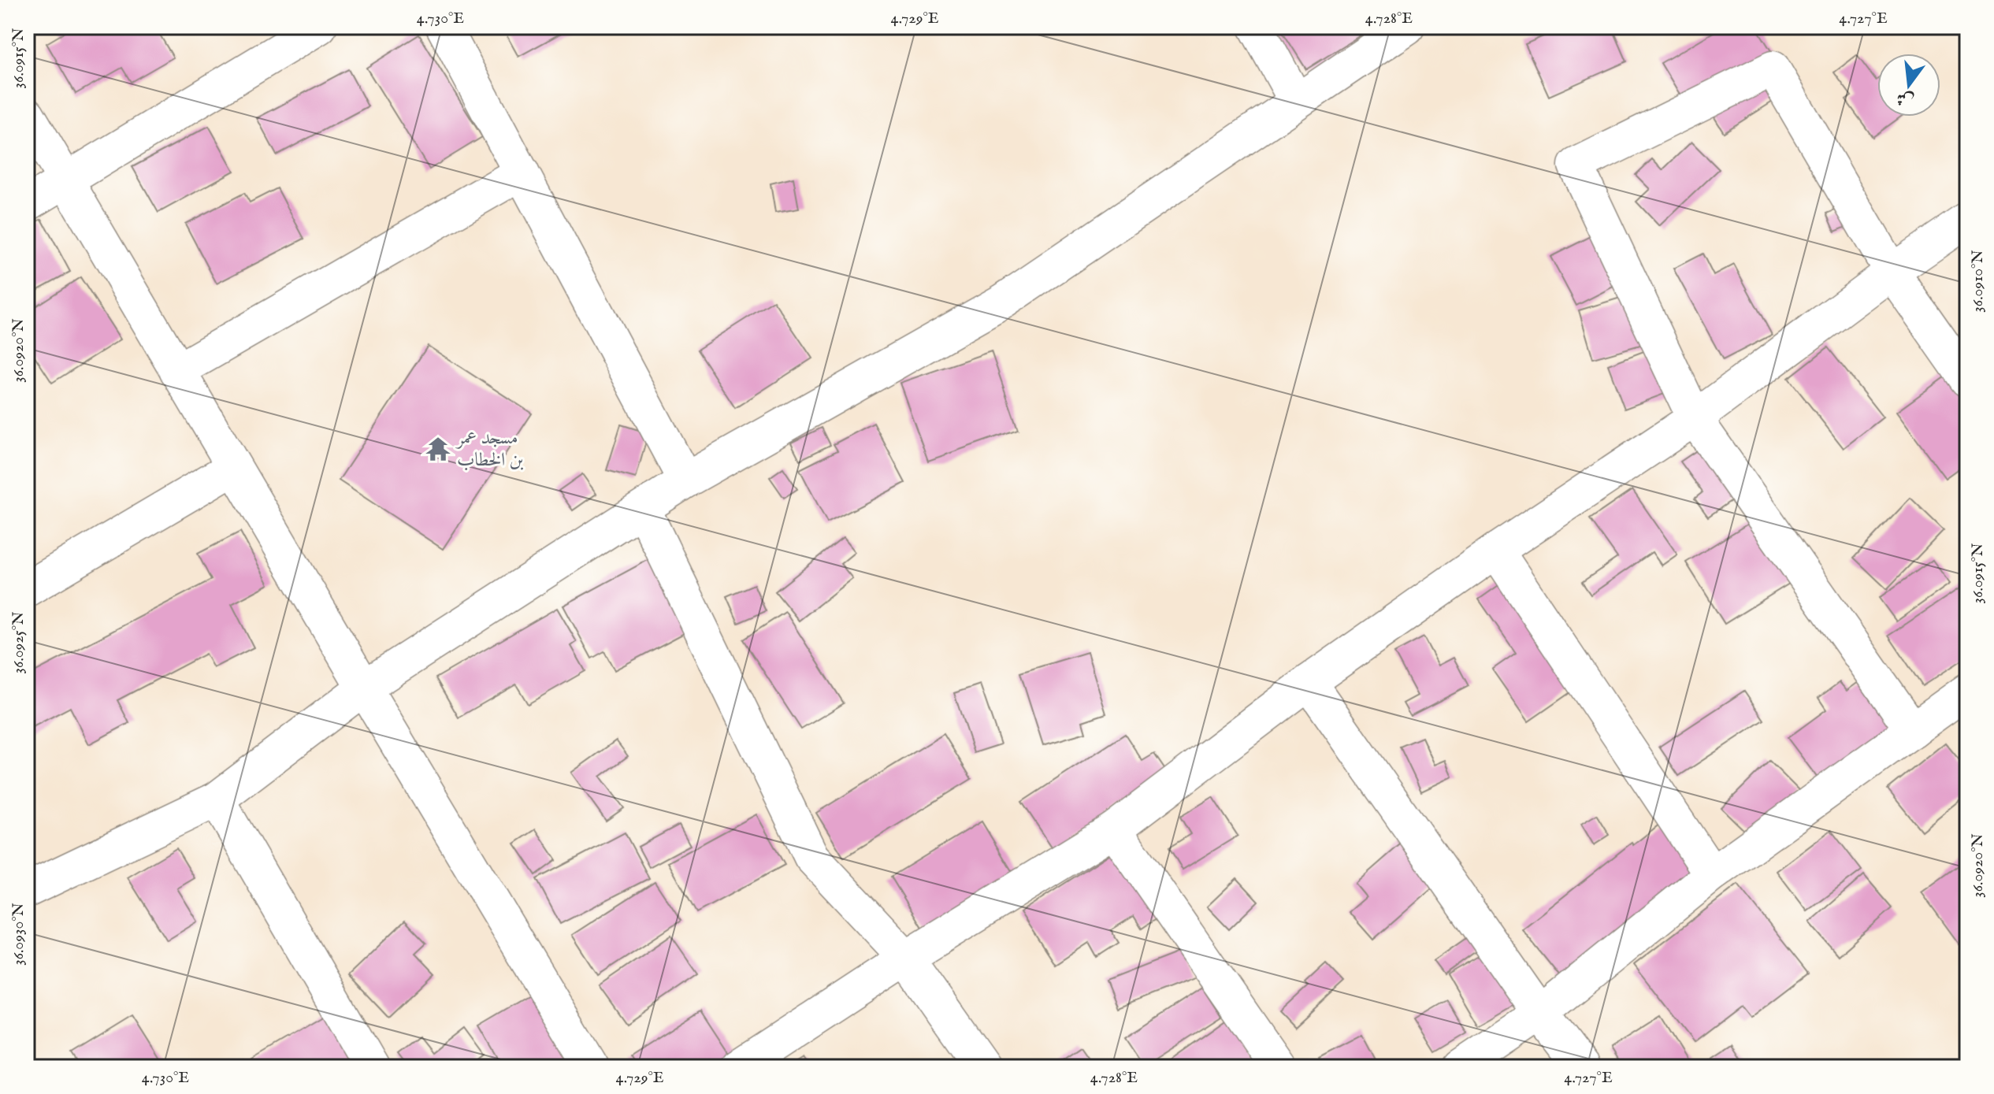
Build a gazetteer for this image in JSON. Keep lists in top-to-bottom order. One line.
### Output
{"places":{"temple":["مسجد عمر بن الخطاب"]},"north":"bottom","coordinates":["4.730°E","4.729°E","4.728°E","4.727°E","36.0915°N","36.0910°N","36.0920°N","36.0925°N","36.0930°N"]}
